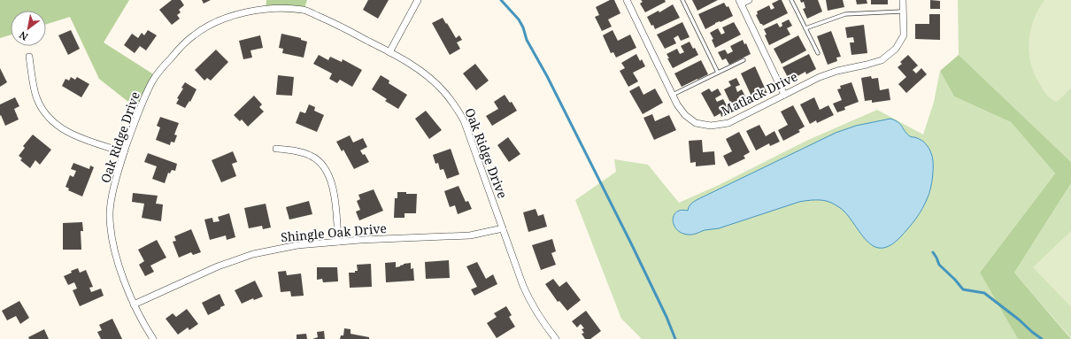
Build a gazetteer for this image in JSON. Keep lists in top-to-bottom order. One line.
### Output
{"streets":{"street":["Matlack Drive","Oak Ridge Drive","Shingle Oak Drive"]},"crossings":[["Oak Ridge Drive","Shingle Oak Drive"]],"north":"bottom left"}
